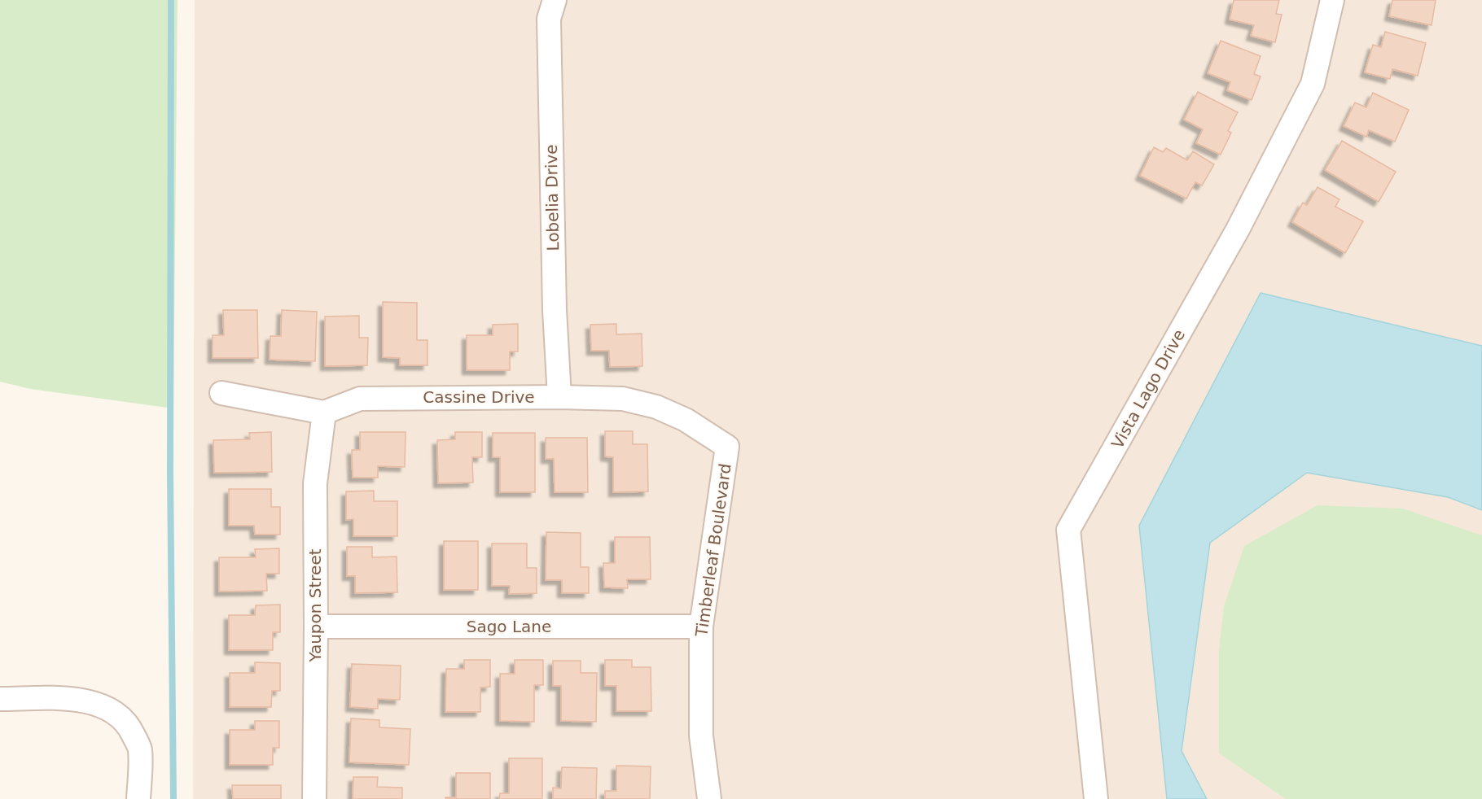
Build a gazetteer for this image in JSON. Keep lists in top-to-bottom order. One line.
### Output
{"streets":{"street":["Lobelia Drive","Vista Lago Drive","Cassine Drive","Timberleaf Boulevard","Yaupon Street","Sago Lane"]},"crossings":[["Lobelia Drive","Cassine Drive"],["Cassine Drive","Timberleaf Boulevard"],["Cassine Drive","Yaupon Street"],["Timberleaf Boulevard","Sago Lane"],["Yaupon Street","Sago Lane"]]}
